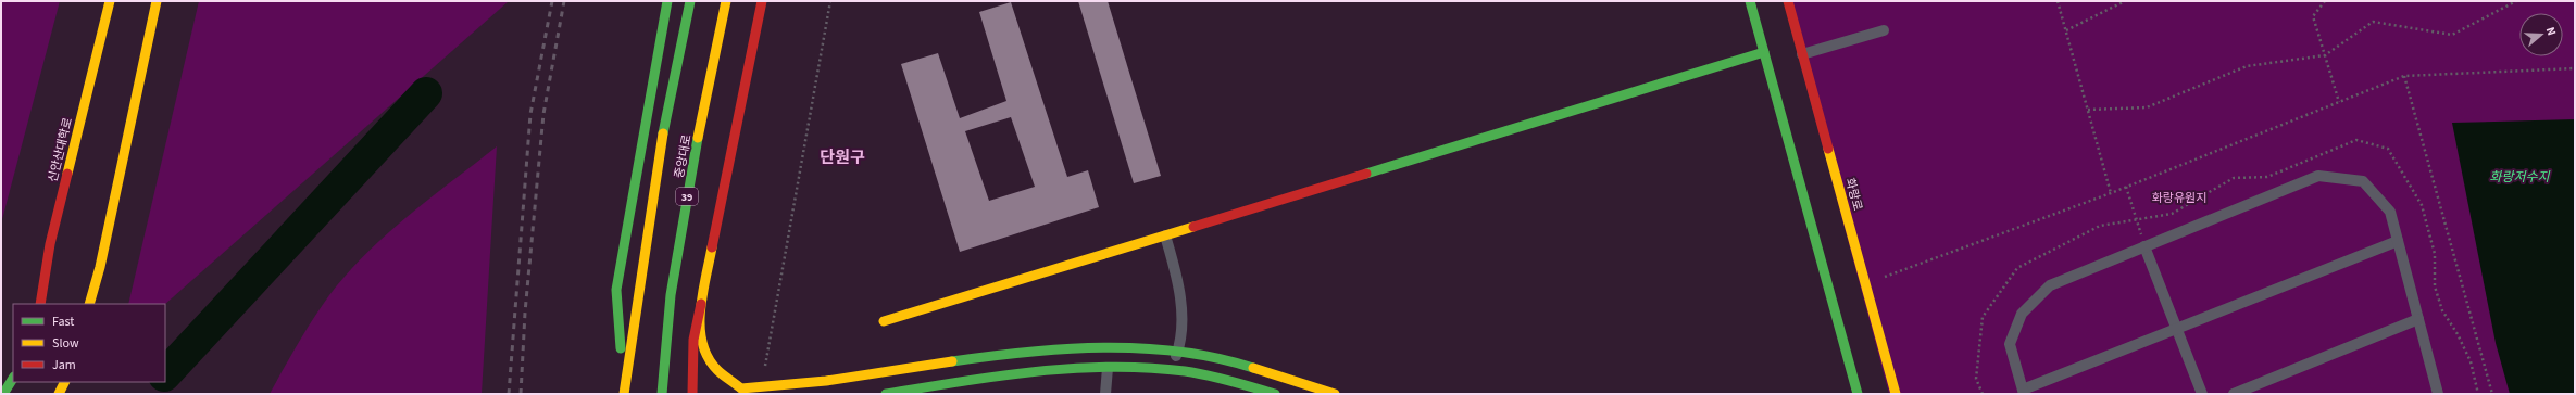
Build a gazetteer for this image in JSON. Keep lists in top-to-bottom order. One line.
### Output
{"streets":{"street":["신안산대학로","중앙대로","화랑로","39"]},"districts":["단원구"],"water":["화랑저수지"],"parks":["화랑유원지"],"legend":["Fast","Slow","Jam"],"north":"right"}
